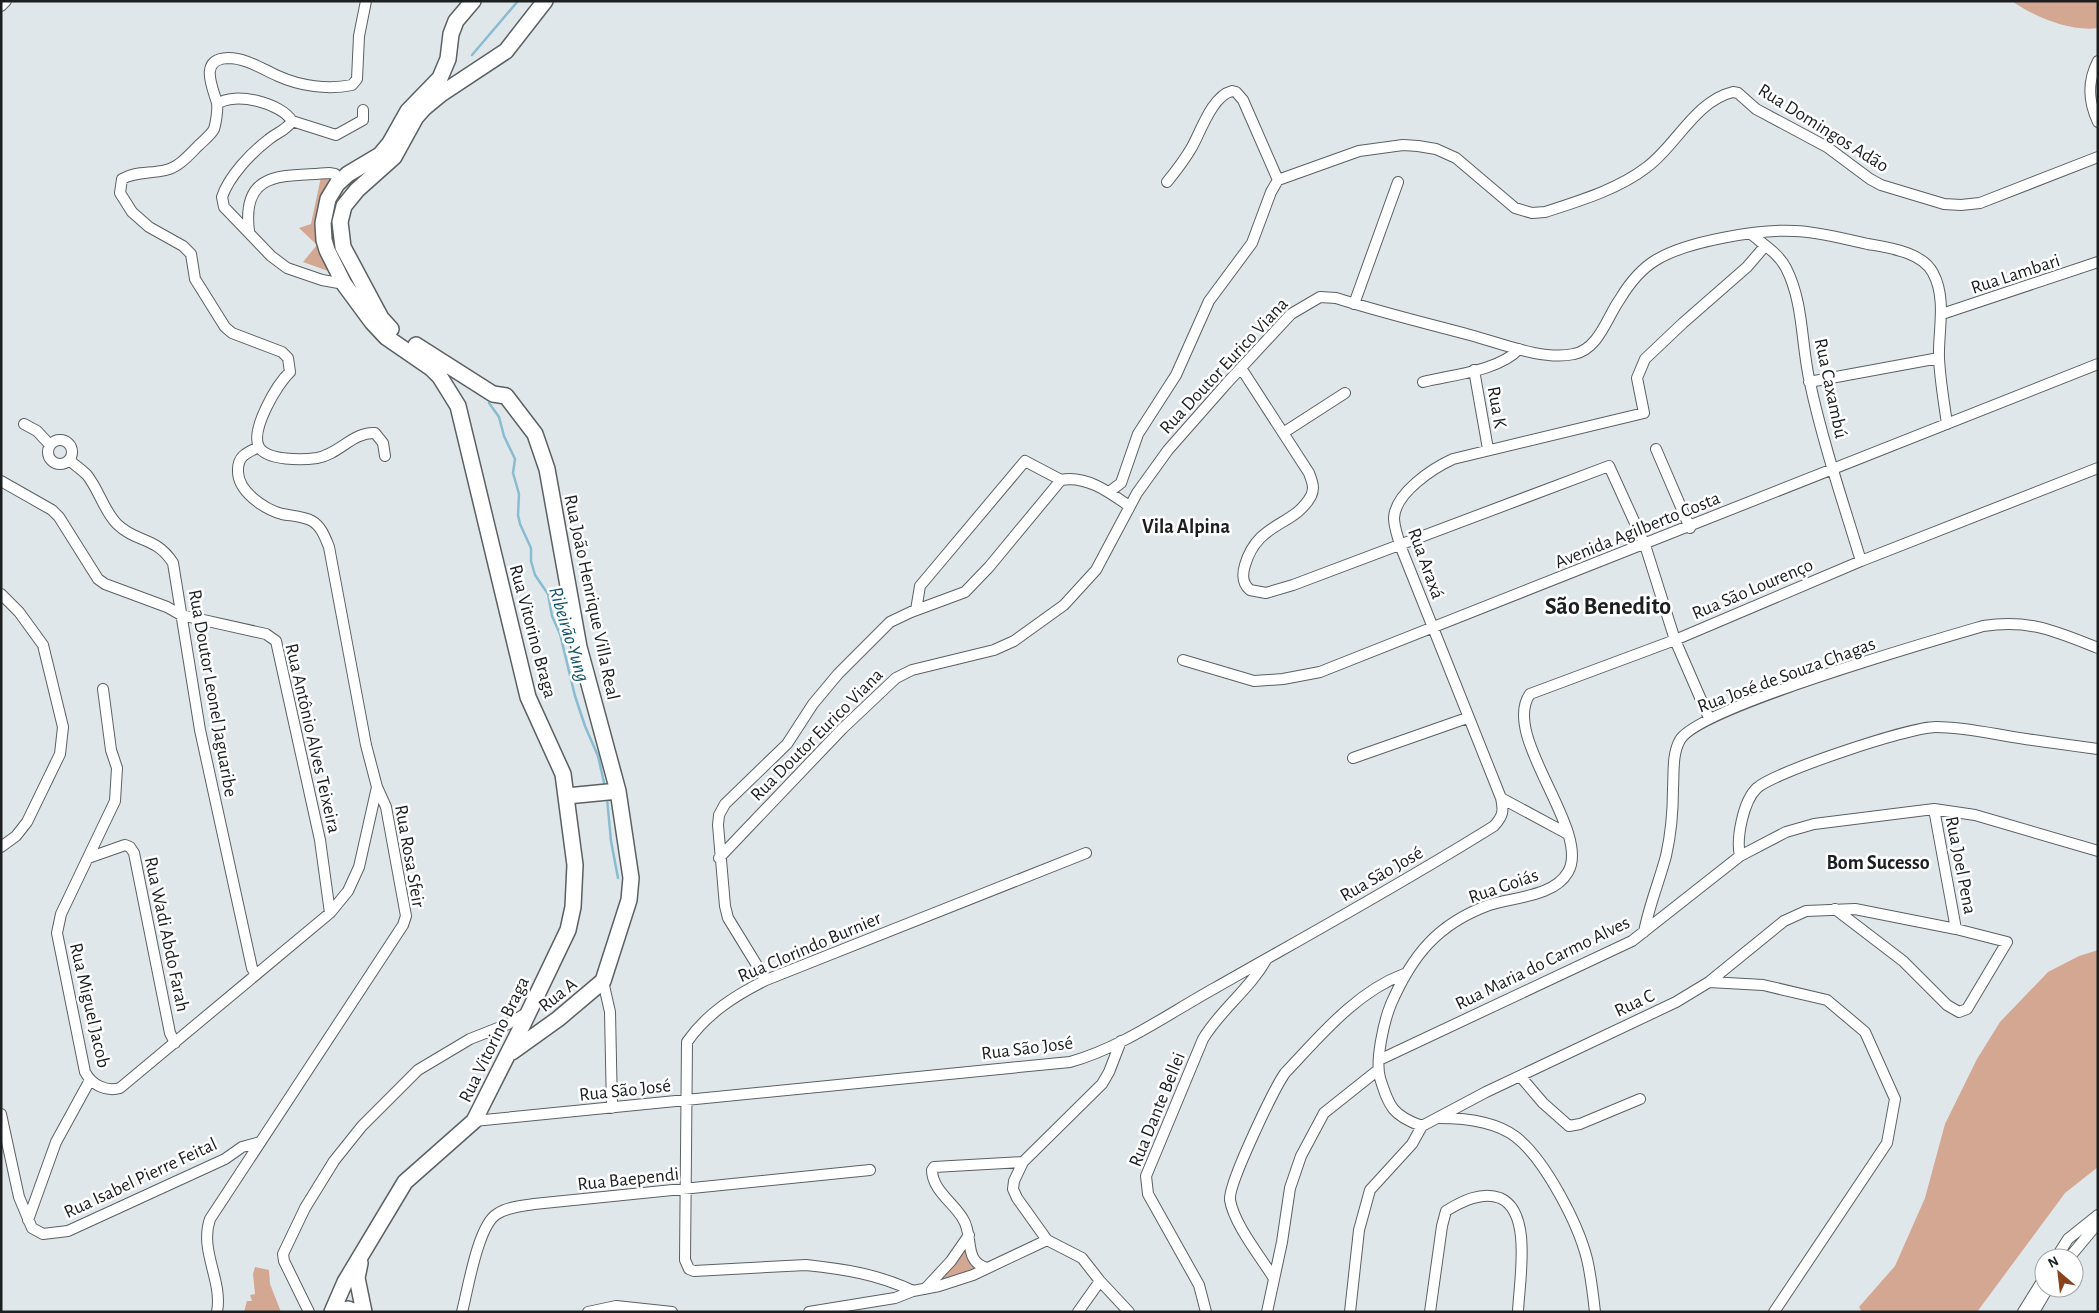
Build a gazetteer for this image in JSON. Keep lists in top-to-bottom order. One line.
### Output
{"streets":{"main road":["Rua João Henrique Villa Real","Rua Vitorino Braga","Rua A"],"street":["Rua Domingos Adão","Rua Lambari","Rua Doutor Eurico Viana","Rua Caxambú","Rua K","Avenida Agilberto Costa","Rua Araxá","Rua São Lourenço","Rua José de Souza Chagas","Rua Doutor Leonel Jaguaribe","Rua Antônio Alves Teixeira","Rua Rosa Sfeir","Rua Joel Pena","Rua São José","Rua Goiás","Rua Wadi Abdo Farah","Rua Clorindo Burnier","Rua Maria do Carmo Alves","Rua C","Rua Miguel Jacob","Rua Dante Bellei","Rua Isabel Pierre Feital","Rua Baependi"]},"crossings":[["Rua Lambari","Rua Doutor Eurico Viana"],["Rua Doutor Eurico Viana","Rua Caxambú"],["Rua Doutor Eurico Viana","Avenida Agilberto Costa"],["Rua Caxambú","Avenida Agilberto Costa"],["Rua Caxambú","Rua Araxá"],["Rua Caxambú","Rua São Lourenço"],["Rua K","Rua Araxá"],["Avenida Agilberto Costa","Rua Araxá"],["Rua Araxá","Rua São José"],["Rua São Lourenço","Rua Goiás"],["Rua João Henrique Villa Real","Rua A"],["Rua Vitorino Braga","Rua São José"],["Rua Vitorino Braga","Rua A"],["Rua José de Souza Chagas","Rua Maria do Carmo Alves"],["Rua Doutor Leonel Jaguaribe","Rua Antônio Alves Teixeira"],["Rua Doutor Leonel Jaguaribe","Rua Miguel Jacob"],["Rua Antônio Alves Teixeira","Rua Miguel Jacob"],["Rua Rosa Sfeir","Rua Miguel Jacob"],["Rua Rosa Sfeir","Rua Isabel Pierre Feital"],["Rua Joel Pena","Rua Maria do Carmo Alves"],["Rua Joel Pena","Rua C"],["Rua São José","Rua Clorindo Burnier"],["Rua São José","Rua Dante Bellei"],["Rua Goiás","Rua Maria do Carmo Alves"],["Rua Wadi Abdo Farah","Rua Miguel Jacob"],["Rua Clorindo Burnier","Rua Baependi"]],"districts":["Vila Alpina","São Benedito","Bom Sucesso"],"water":["Ribeirão Yung"],"north":"top left"}
